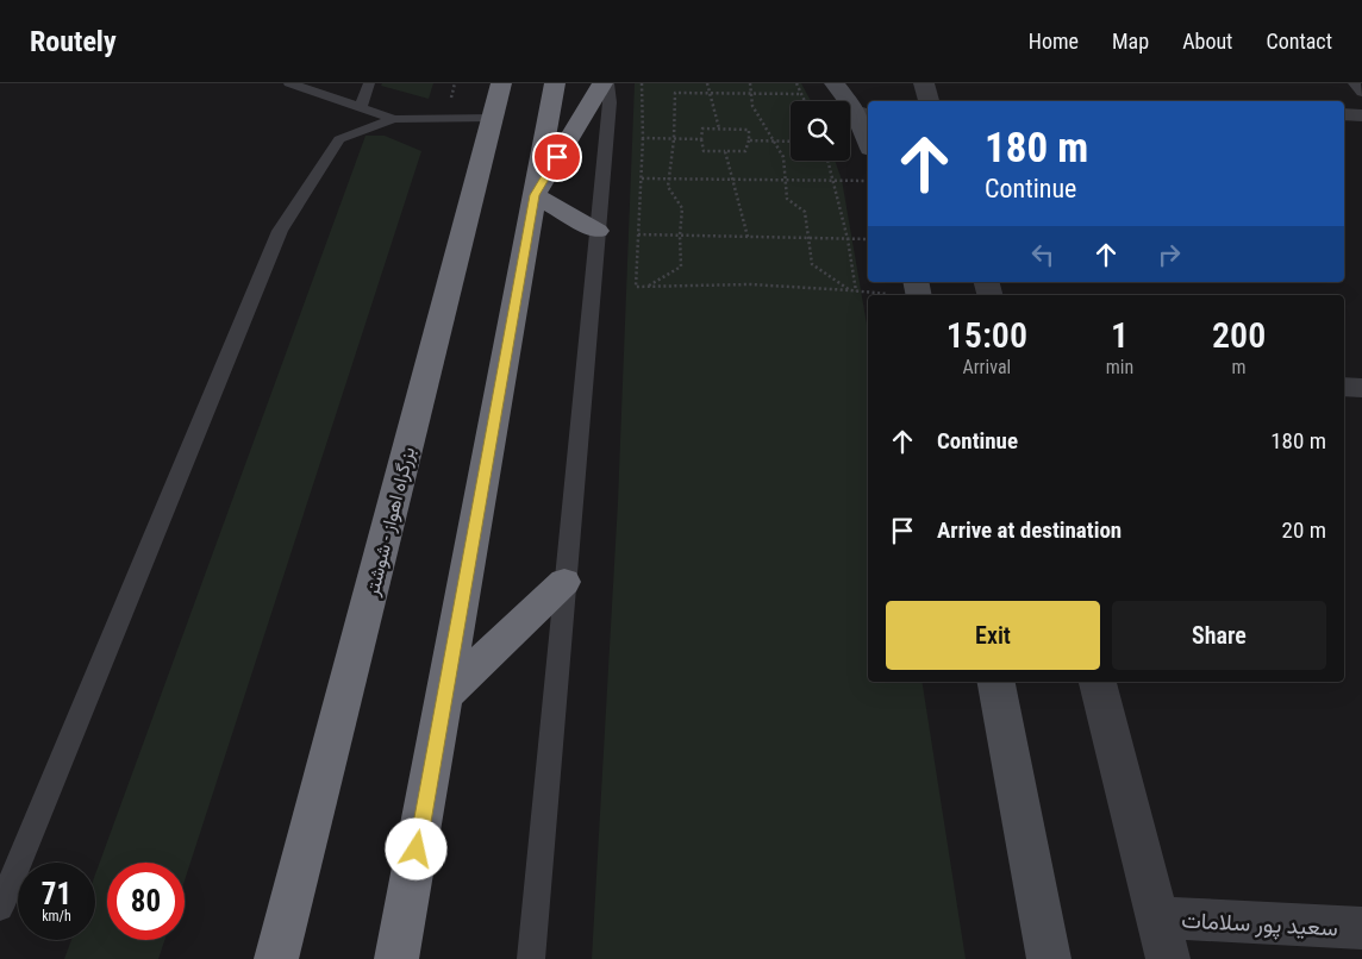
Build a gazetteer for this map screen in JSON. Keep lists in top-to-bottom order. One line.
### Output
{"streets":{"highway":["بزرگراه اهواز - شوشتر"],"street":["سعید پور سلامات"]},"page":{"header":"Routely","nav":["Home","Map","About","Contact"],"turn":["180 m","Continue"],"eta":["15:00","Arrival","1","min","200","m"],"list":[{"name":"Continue","value":"180 m"},{"name":"Arrive at destination","value":"20 m"}],"buttons":["Exit","Share"],"speed":"71 km/h","limit":"80"}}
